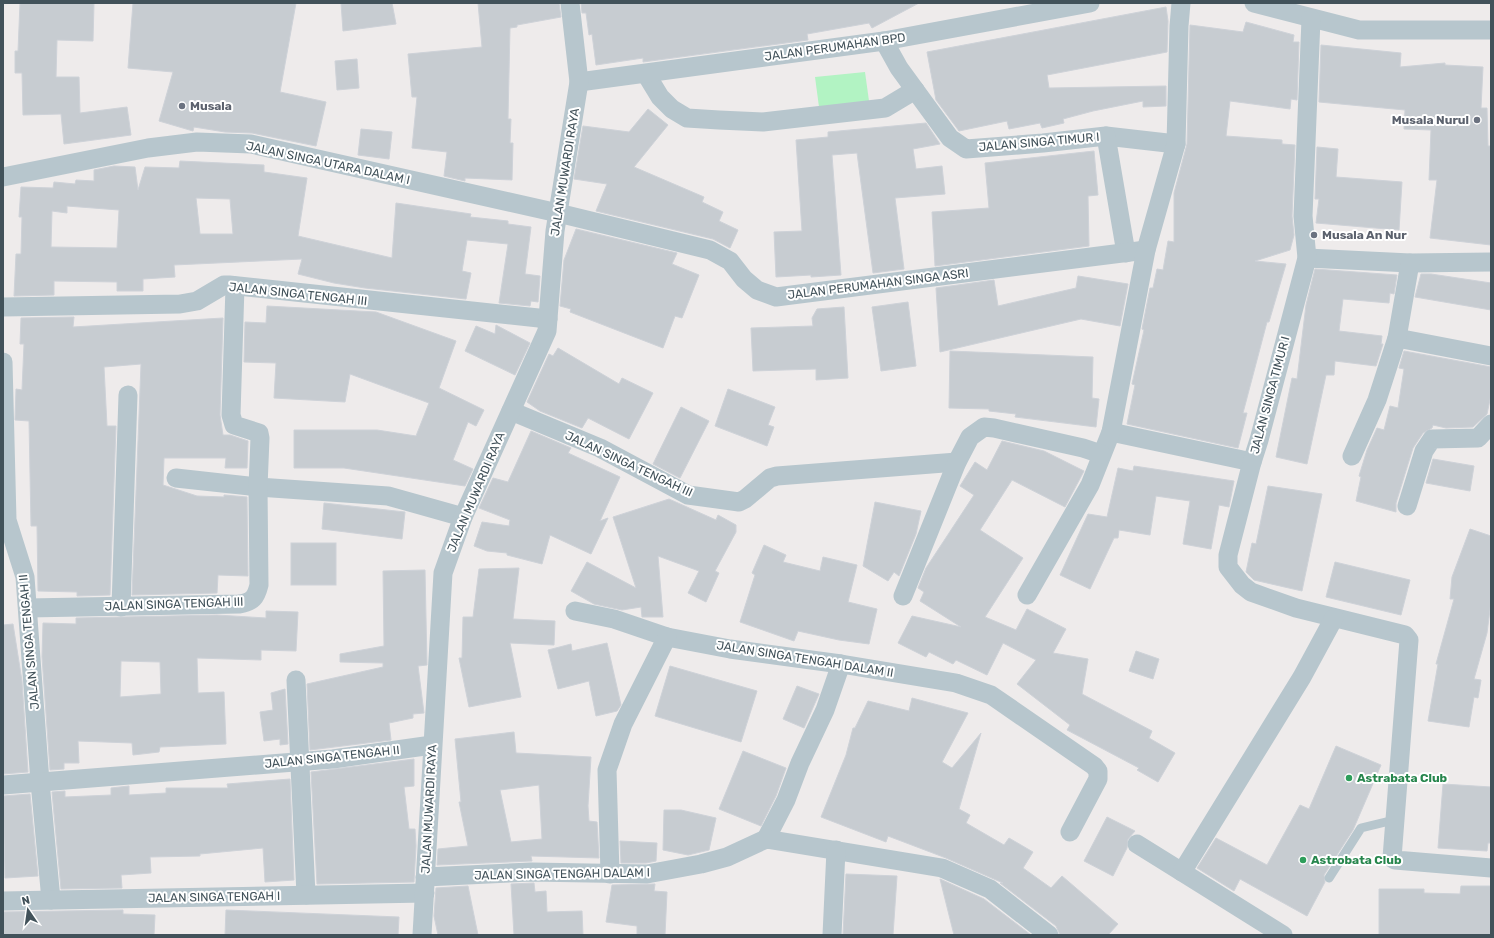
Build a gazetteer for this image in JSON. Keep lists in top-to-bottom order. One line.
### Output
{"streets":{"street":["JALAN PERUMAHAN BPD","JALAN SINGA TIMUR I","JALAN SINGA UTARA DALAM I","JALAN MUWARDI RAYA","JALAN PERUMAHAN SINGA ASRI","JALAN SINGA TENGAH III","JALAN SINGA TENGAH II","JALAN SINGA TENGAH DALAM II","JALAN SINGA TENGAH DALAM I","JALAN SINGA TENGAH I"]},"crossings":[["JALAN PERUMAHAN BPD","JALAN SINGA TIMUR I"],["JALAN PERUMAHAN BPD","JALAN MUWARDI RAYA"],["JALAN SINGA UTARA DALAM I","JALAN MUWARDI RAYA"],["JALAN SINGA UTARA DALAM I","JALAN PERUMAHAN SINGA ASRI"],["JALAN MUWARDI RAYA","JALAN PERUMAHAN SINGA ASRI"],["JALAN MUWARDI RAYA","JALAN SINGA TENGAH III"],["JALAN MUWARDI RAYA","JALAN SINGA TENGAH II"],["JALAN MUWARDI RAYA","JALAN SINGA TENGAH DALAM I"],["JALAN MUWARDI RAYA","JALAN SINGA TENGAH I"],["JALAN SINGA TENGAH III","JALAN SINGA TENGAH II"],["JALAN SINGA TENGAH II","JALAN SINGA TENGAH I"],["JALAN SINGA TENGAH DALAM I","JALAN SINGA TENGAH I"]],"places":["Musala","Musala Nurul","Musala An Nur","Astrabata Club","Astrobata Club"],"north":"top"}
